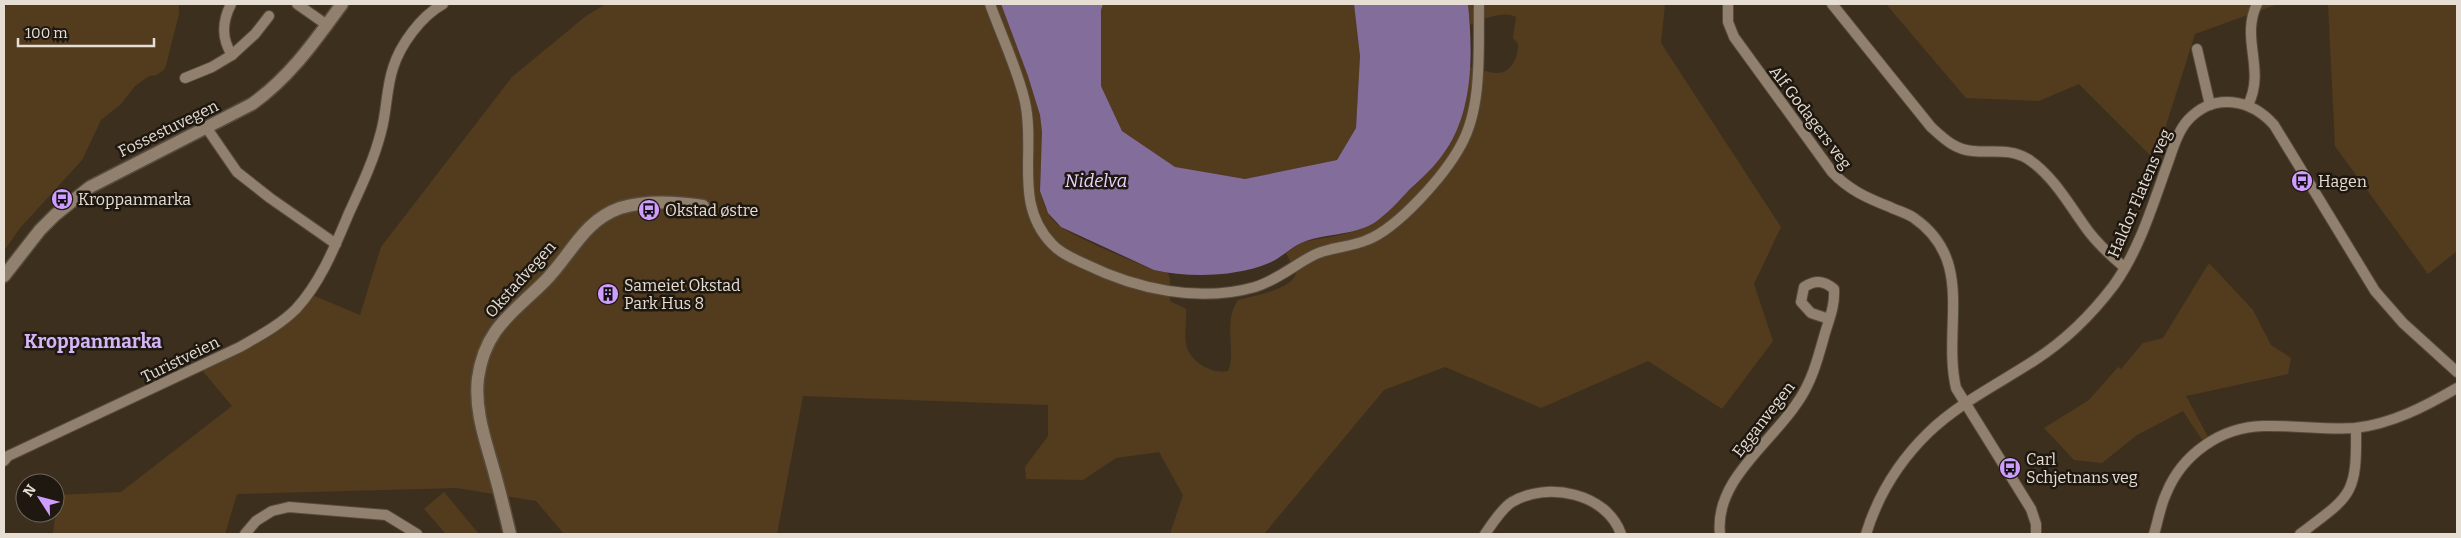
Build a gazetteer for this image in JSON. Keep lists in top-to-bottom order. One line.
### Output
{"streets":{"street":["Alf Godagers veg","Fossestuvegen","Haldor Flatens veg","Okstadvegen","Turistveien","Egganvegen"]},"crossings":[["Alf Godagers veg","Haldor Flatens veg"]],"districts":["Kroppanmarka"],"water":["Nidelva"],"places":{"bus stop":["Hagen","Kroppanmarka","Okstad østre","Carl Schjetnans veg"],"building":["Sameiet Okstad Park Hus 8"]},"scale_bar":"100 m","north":"top left"}
